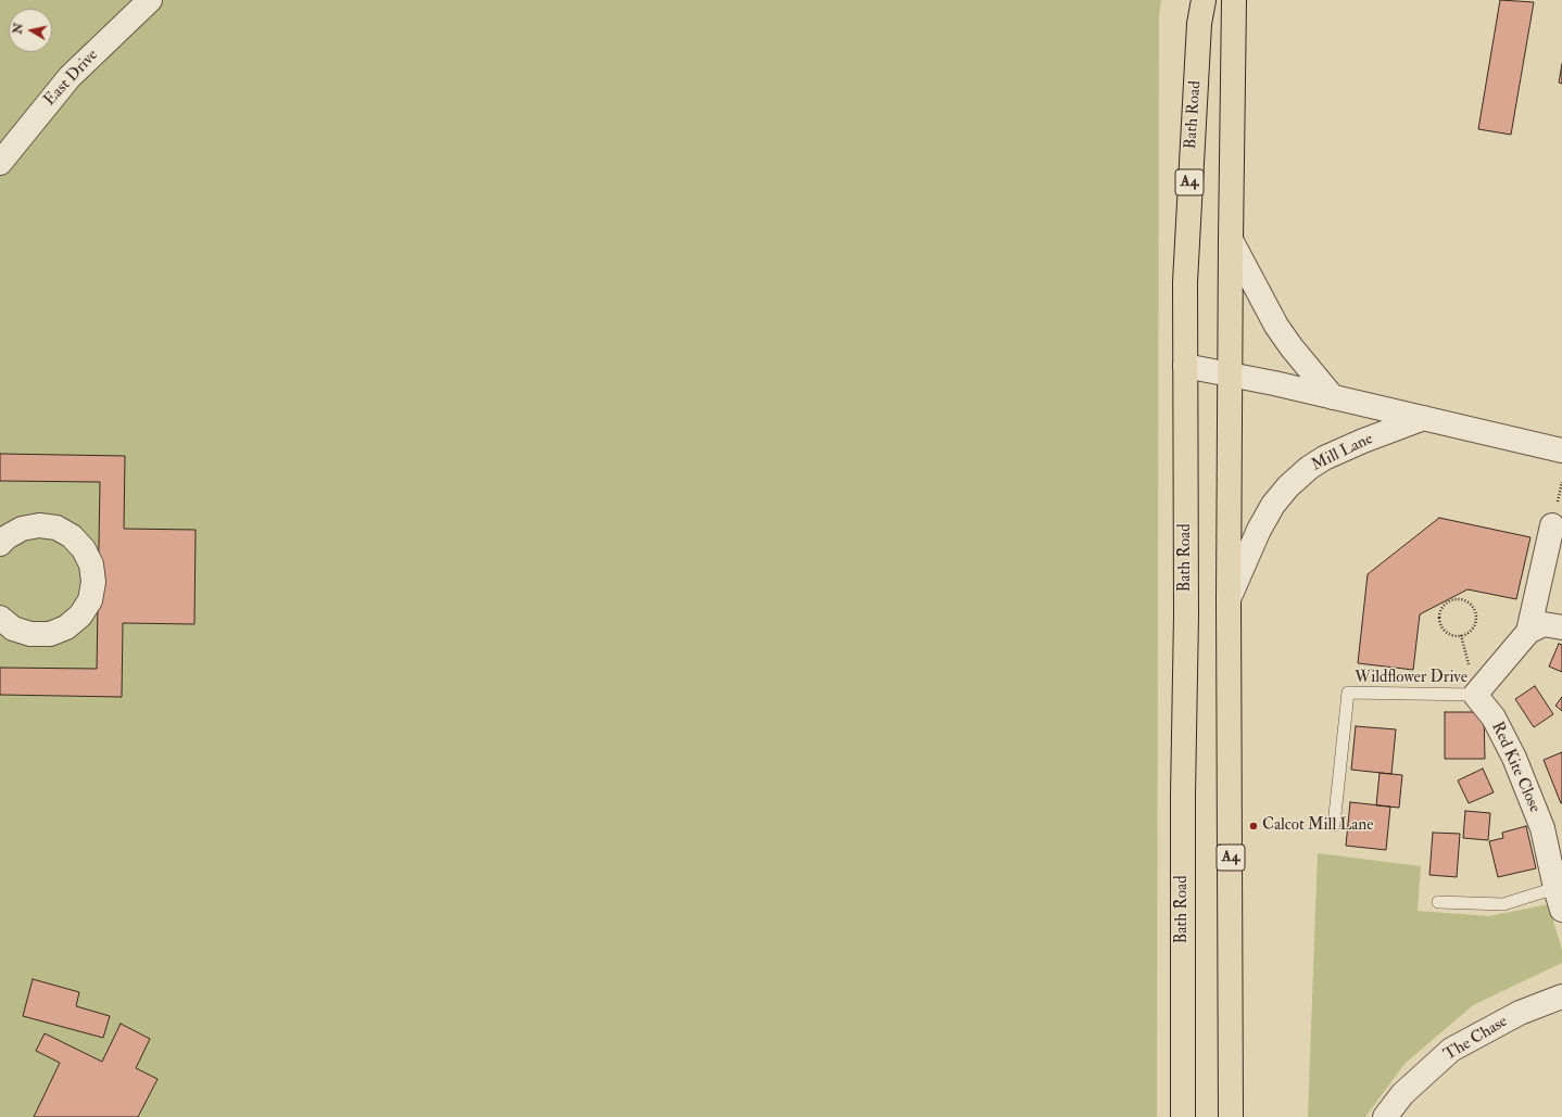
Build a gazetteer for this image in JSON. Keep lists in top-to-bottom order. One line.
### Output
{"streets":{"main road":["Bath Road","A4"],"street":["East Drive","Mill Lane","Red Kite Close","The Chase"],"lane":["Wildflower Drive"]},"crossings":[["Bath Road","Mill Lane"],["A4","Mill Lane"],["Wildflower Drive","Red Kite Close"]],"places":["Calcot Mill Lane"],"north":"left"}
